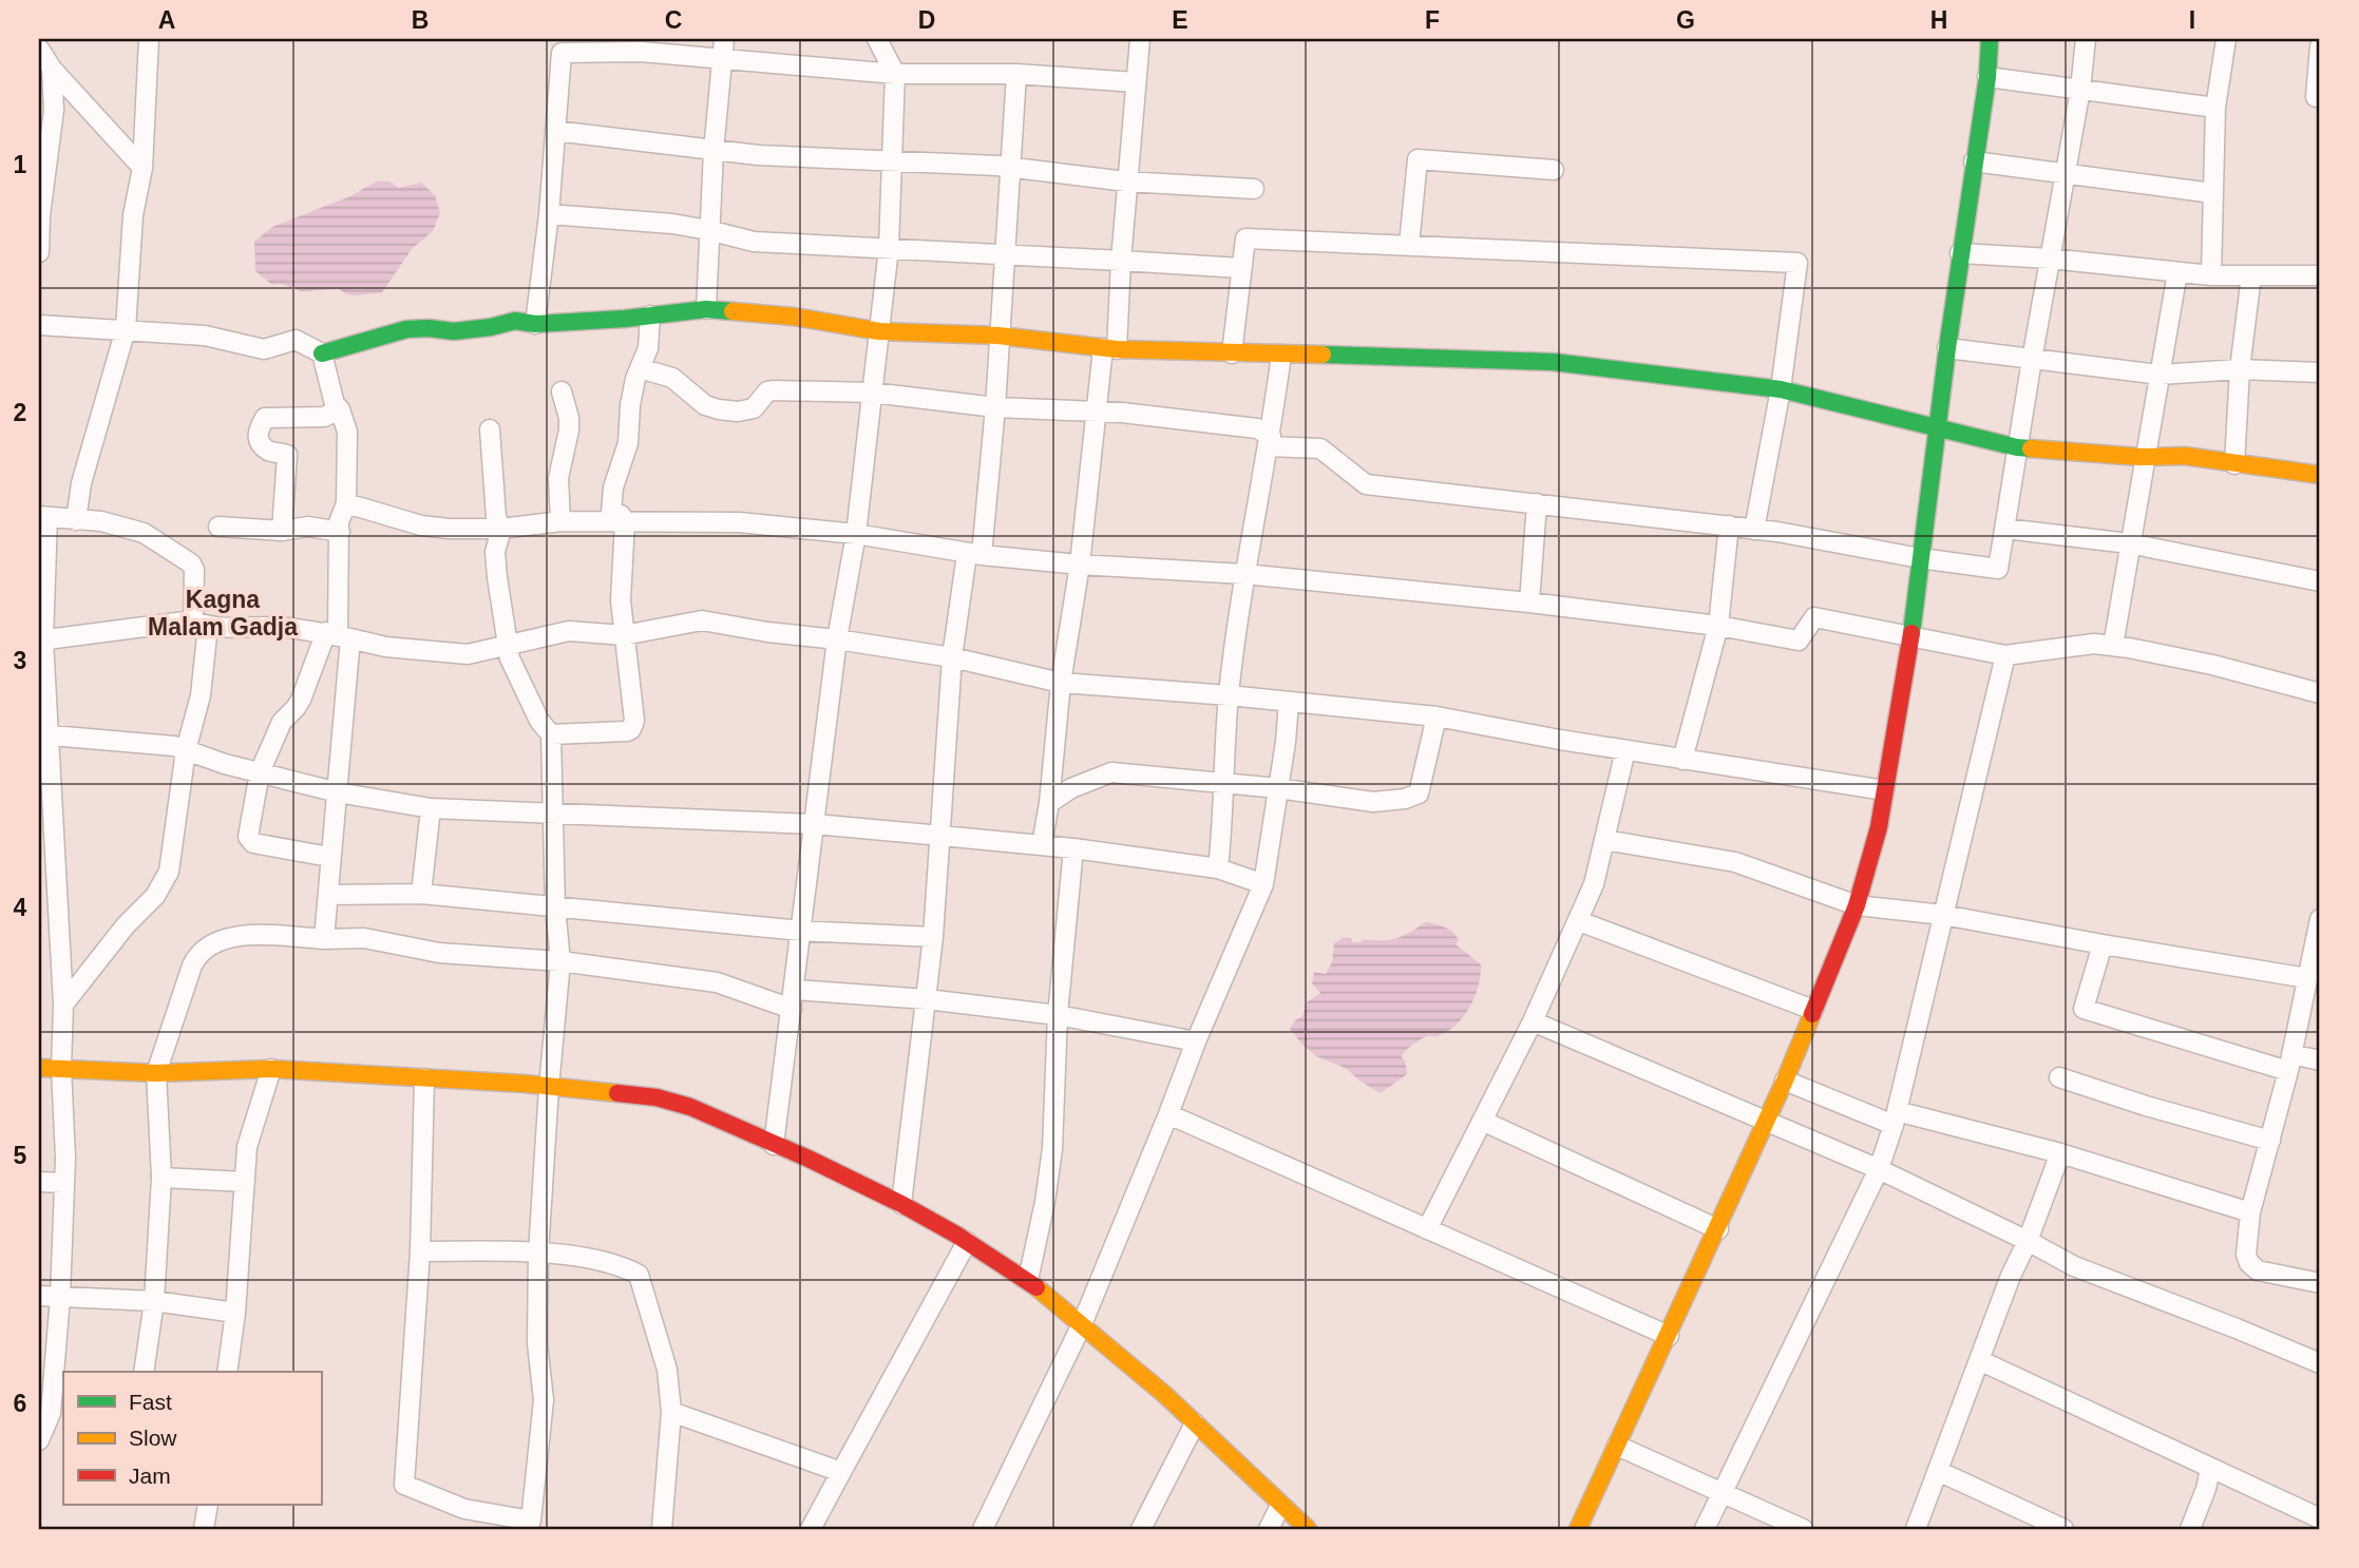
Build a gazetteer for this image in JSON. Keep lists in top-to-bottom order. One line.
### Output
{"districts":["Kagna Malam Gadja"],"legend":["Fast","Slow","Jam"],"grid":{"columns":["A","B","C","D","E","F","G","H","I"],"rows":["1","2","3","4","5","6"]}}
